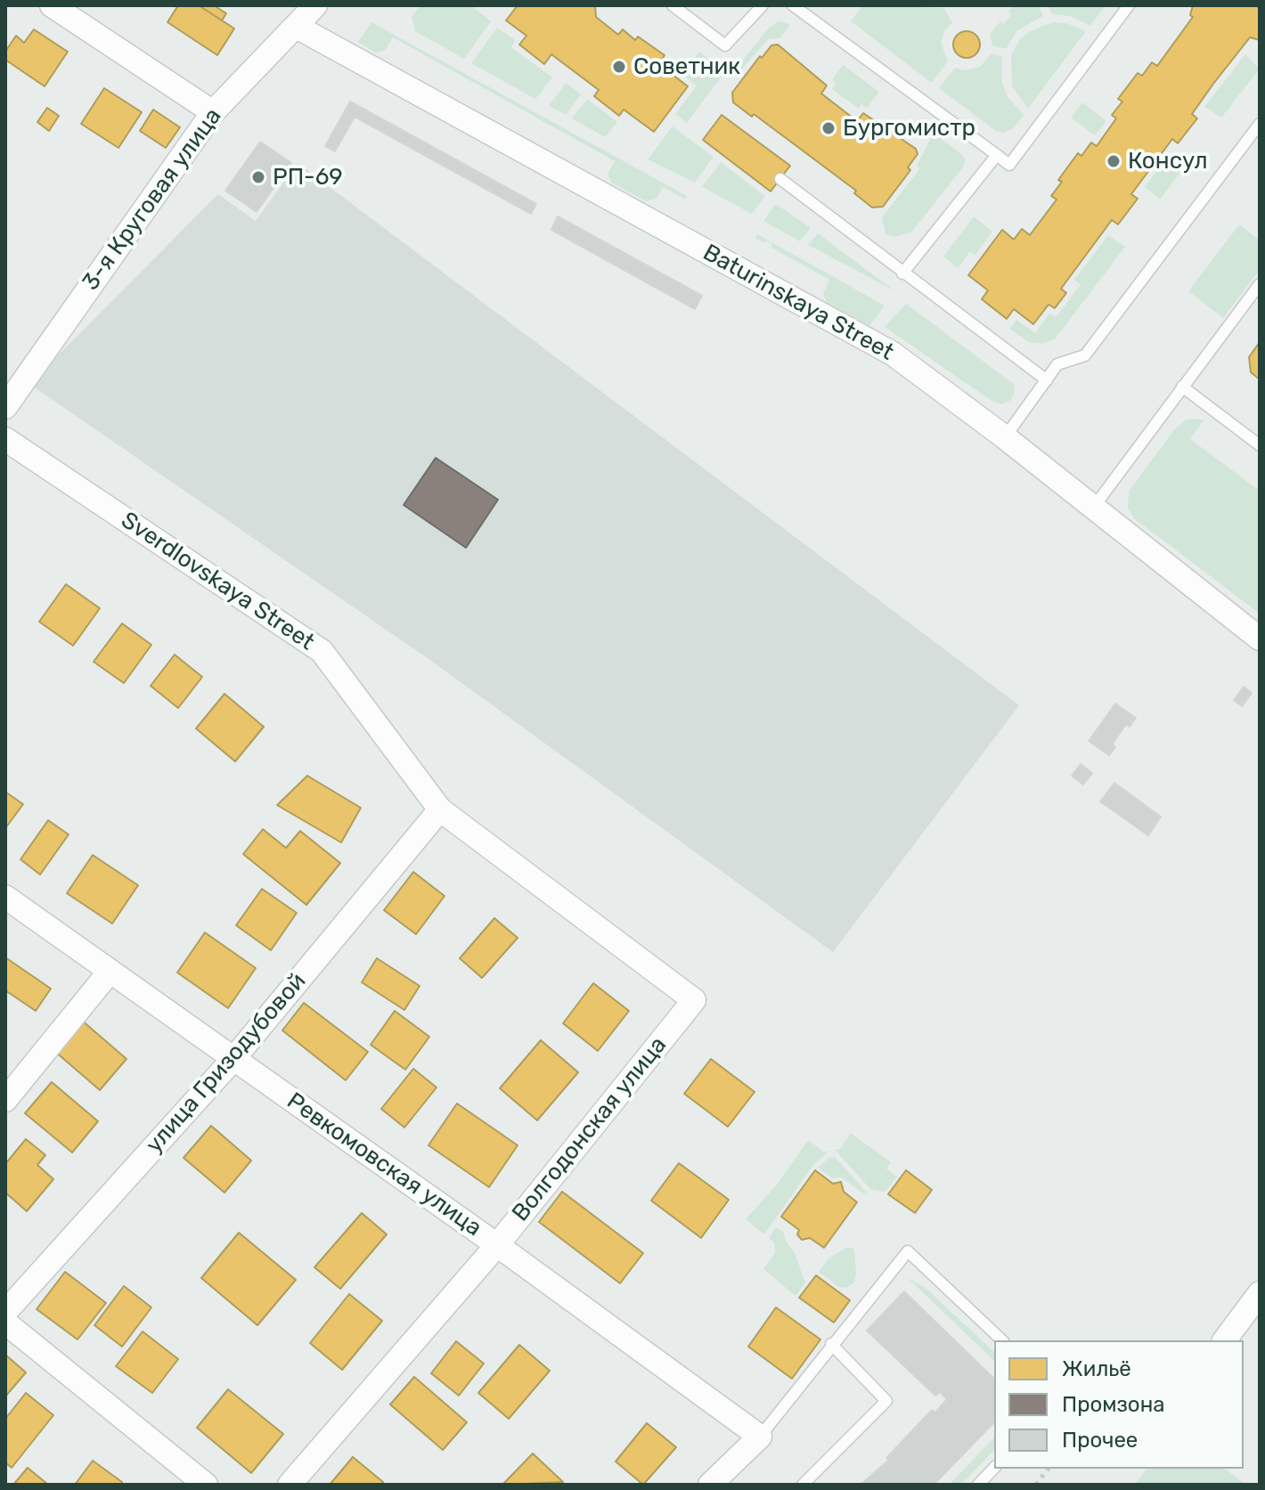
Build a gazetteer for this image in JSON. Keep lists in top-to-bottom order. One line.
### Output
{"streets":{"street":["3-я Круговая улица","Baturinskaya Street","Sverdlovskaya Street","улица Гризодубовой","Волгодонская улица","Ревкомовская улица"]},"crossings":[["3-я Круговая улица","Baturinskaya Street"],["Sverdlovskaya Street","улица Гризодубовой"],["Sverdlovskaya Street","Волгодонская улица"],["улица Гризодубовой","Ревкомовская улица"],["Волгодонская улица","Ревкомовская улица"]],"places":["Советник","Бургомистр","Консул","РП-69"],"legend":["Жильё","Промзона","Прочее"]}
